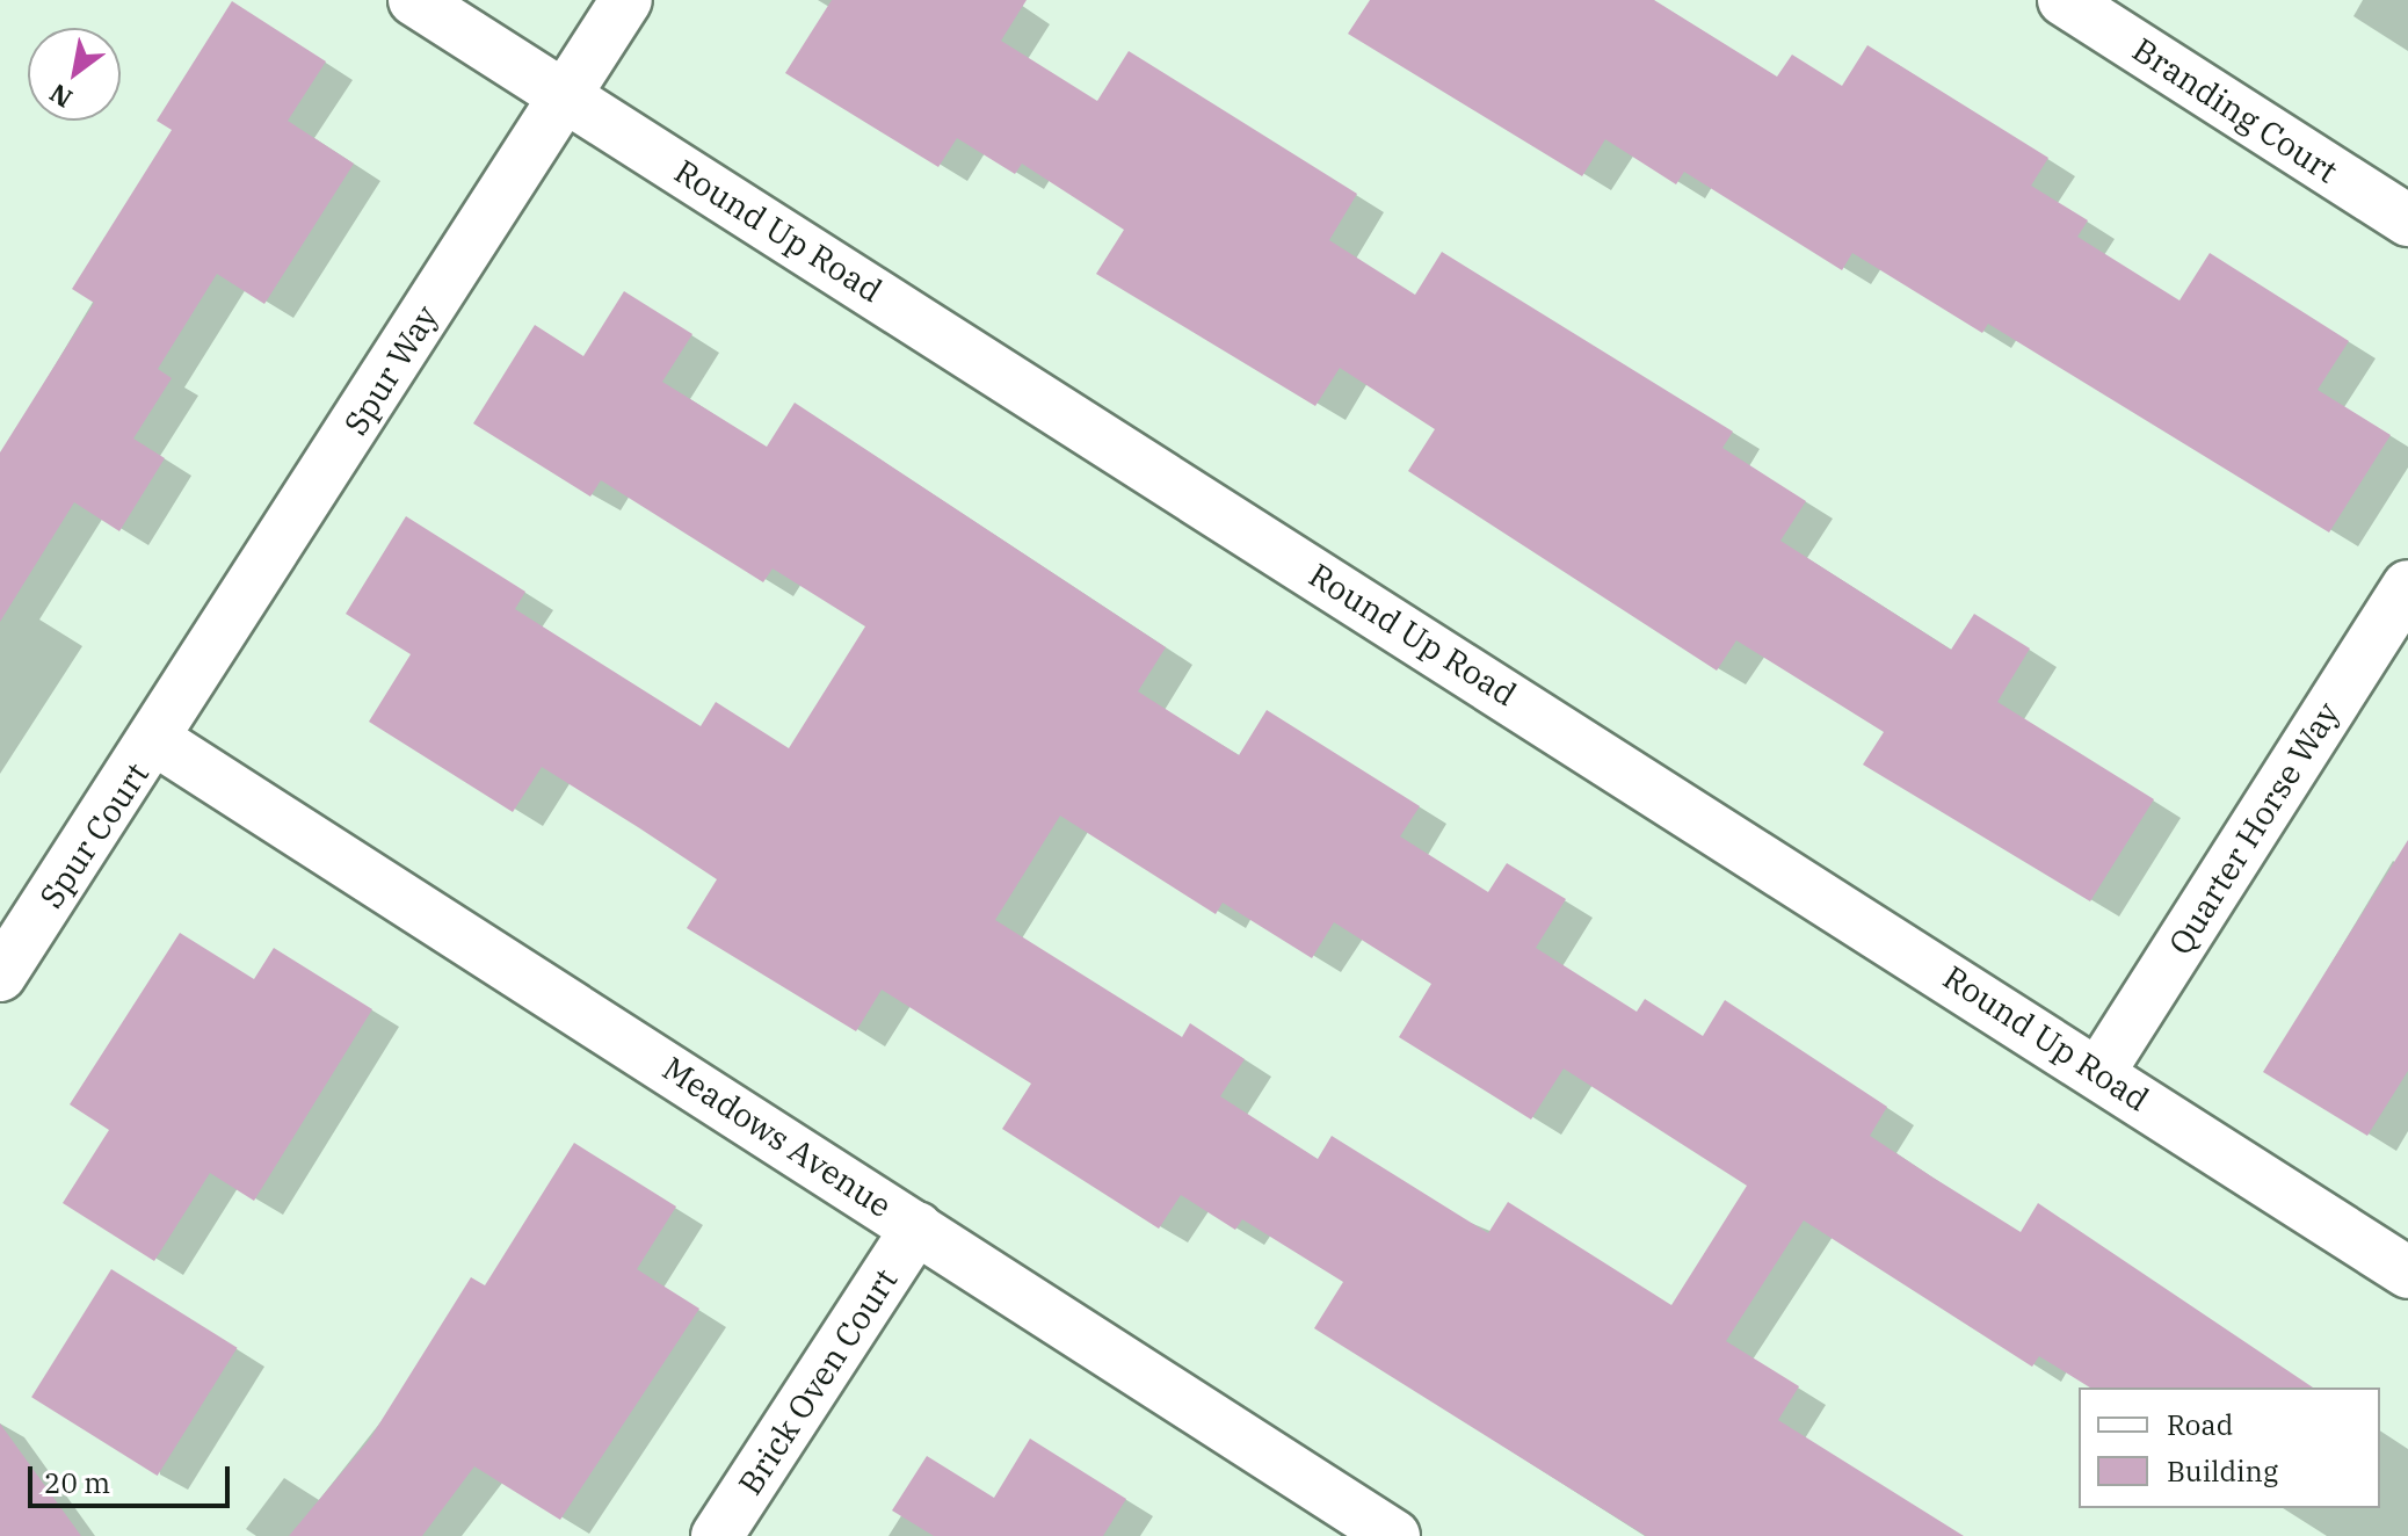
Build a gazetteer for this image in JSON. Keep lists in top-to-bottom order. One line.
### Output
{"streets":{"street":["Branding Court","Round Up Road","Spur Way","Quarter Horse Way","Spur Court","Meadows Avenue","Brick Oven Court"]},"crossings":[["Round Up Road","Spur Way"],["Round Up Road","Quarter Horse Way"],["Spur Way","Spur Court"],["Spur Way","Meadows Avenue"],["Spur Court","Meadows Avenue"],["Meadows Avenue","Brick Oven Court"]],"legend":["Road","Building"],"scale_bar":"20 m","north":"bottom left"}
